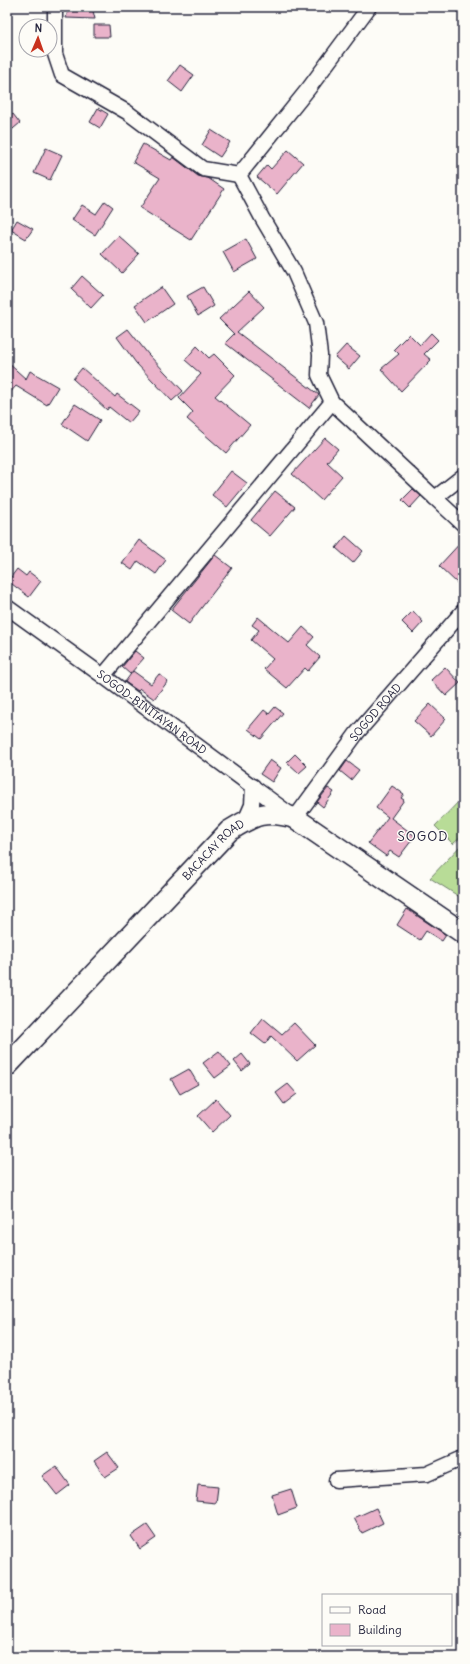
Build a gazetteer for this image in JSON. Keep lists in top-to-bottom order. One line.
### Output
{"streets":{"main road":["BACACAY ROAD"],"street":["SOGOD-BINITAYAN ROAD","SOGOD ROAD"]},"crossings":[["SOGOD-BINITAYAN ROAD","SOGOD ROAD"],["SOGOD-BINITAYAN ROAD","BACACAY ROAD"],["SOGOD ROAD","BACACAY ROAD"]],"districts":["SOGOD"],"legend":["Road","Building"],"north":"top"}
